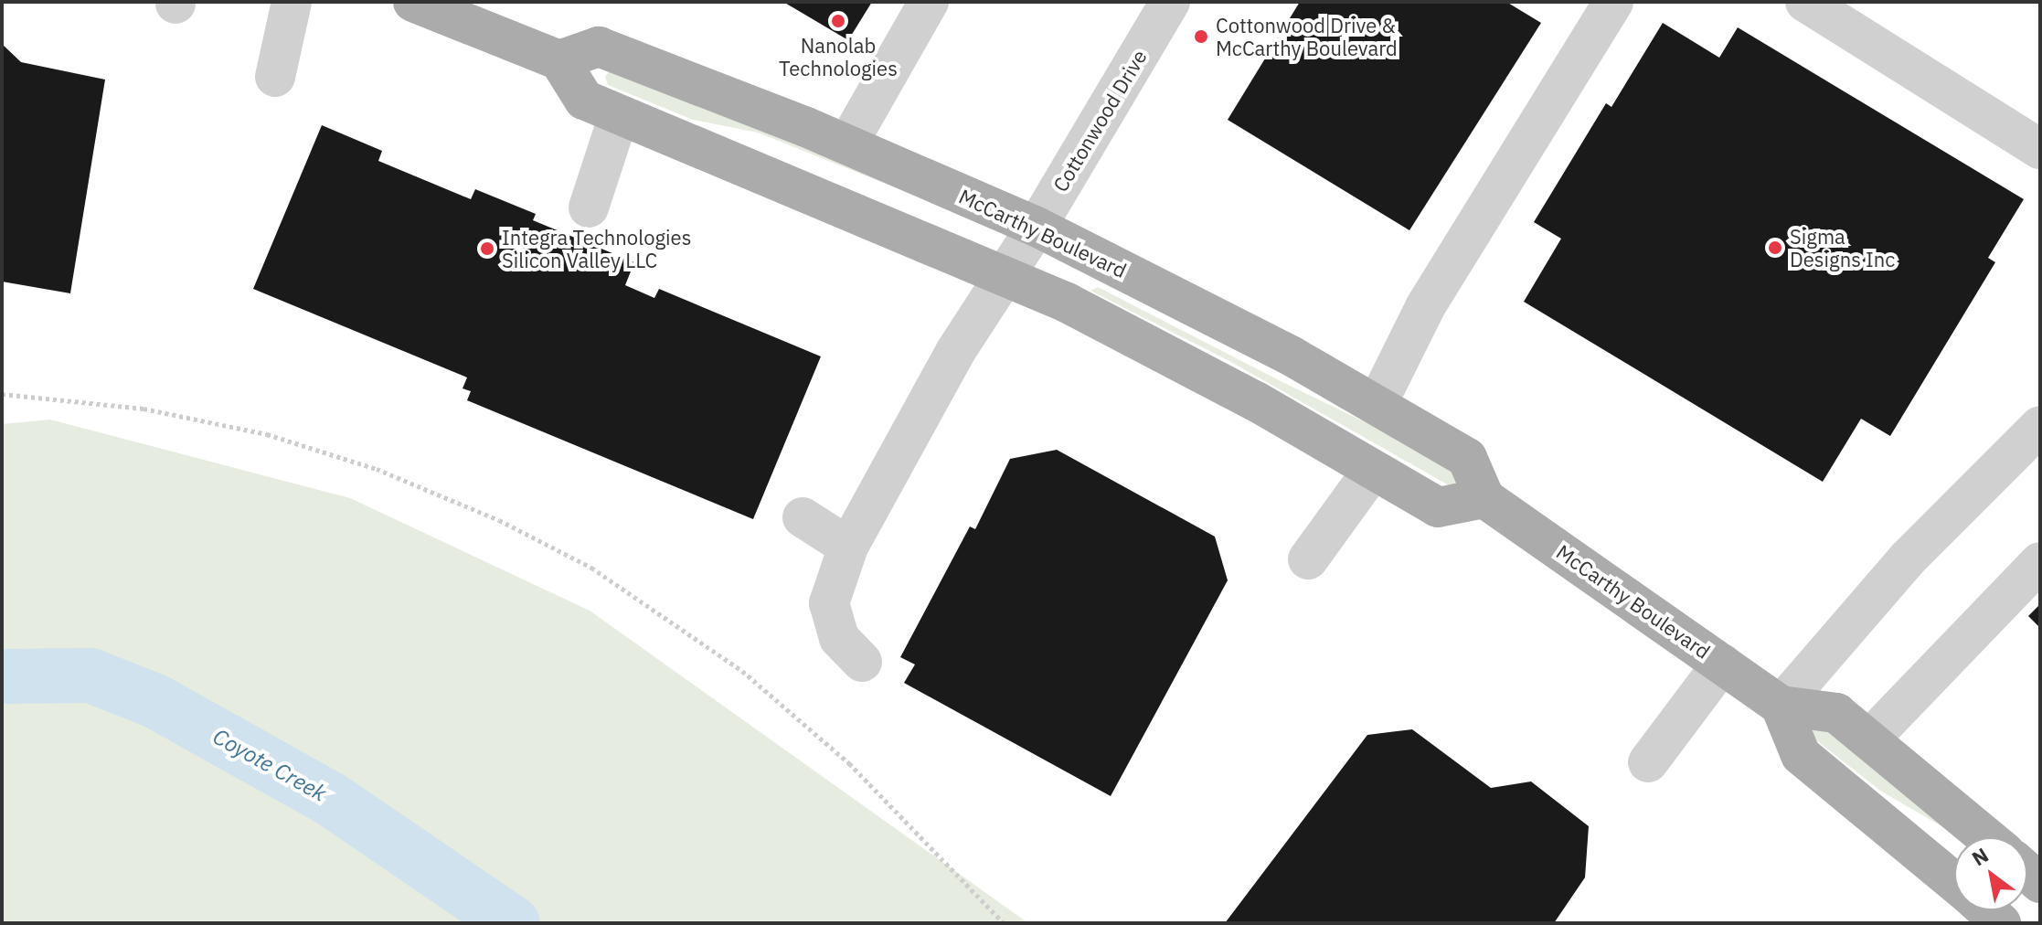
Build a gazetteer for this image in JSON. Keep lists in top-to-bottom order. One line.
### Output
{"streets":{"main road":["McCarthy Boulevard"],"street":["Cottonwood Drive"]},"crossings":[["Cottonwood Drive","McCarthy Boulevard"]],"water":["Coyote Creek"],"places":["Nanolab Technologies","Cottonwood Drive & McCarthy Boulevard","Sigma Designs Inc","Integra Technologies Silicon Valley LLC"],"north":"top left"}
